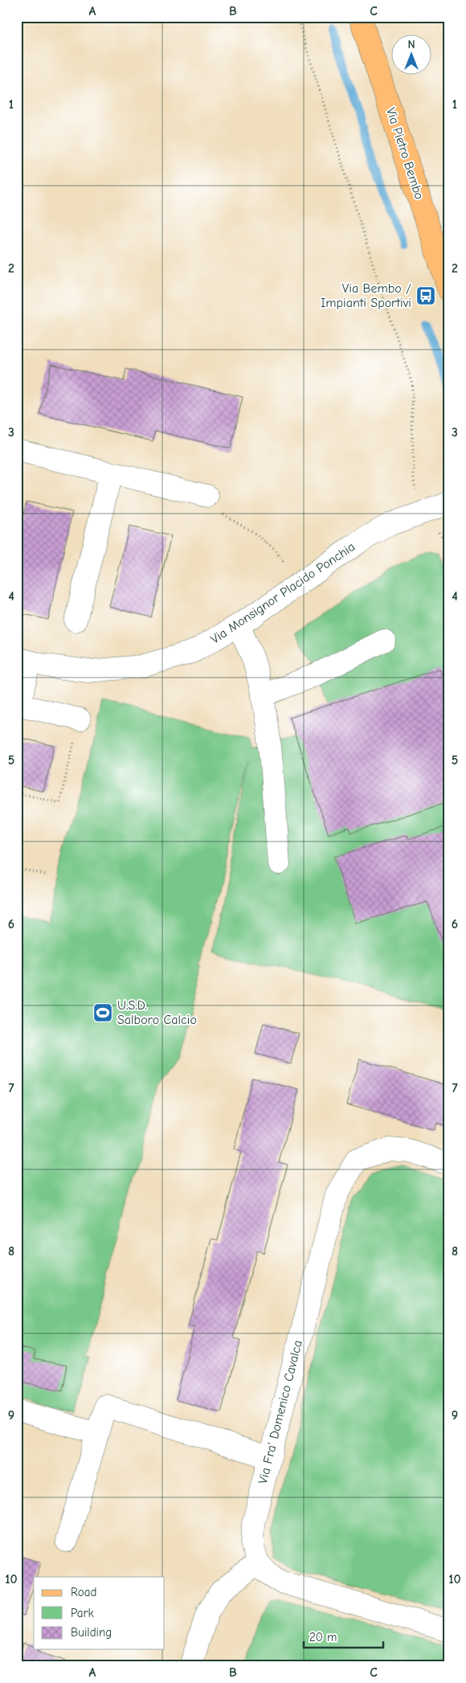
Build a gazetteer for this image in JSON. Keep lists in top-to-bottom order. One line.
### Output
{"streets":{"main road":["Via Pietro Bembo"],"street":["Via Monsignor Placido Ponchia","Via Fra' Domenico Cavalca"]},"places":{"bus stop":["Via Bembo / Impianti Sportivi"],"sports":["U.S.D. Salboro Calcio"]},"legend":["Road","Park","Building"],"scale_bar":"20 m","north":"top","grid":{"columns":["A","B","C"],"rows":["1","2","3","4","5","6","7","8","9","10"]}}
